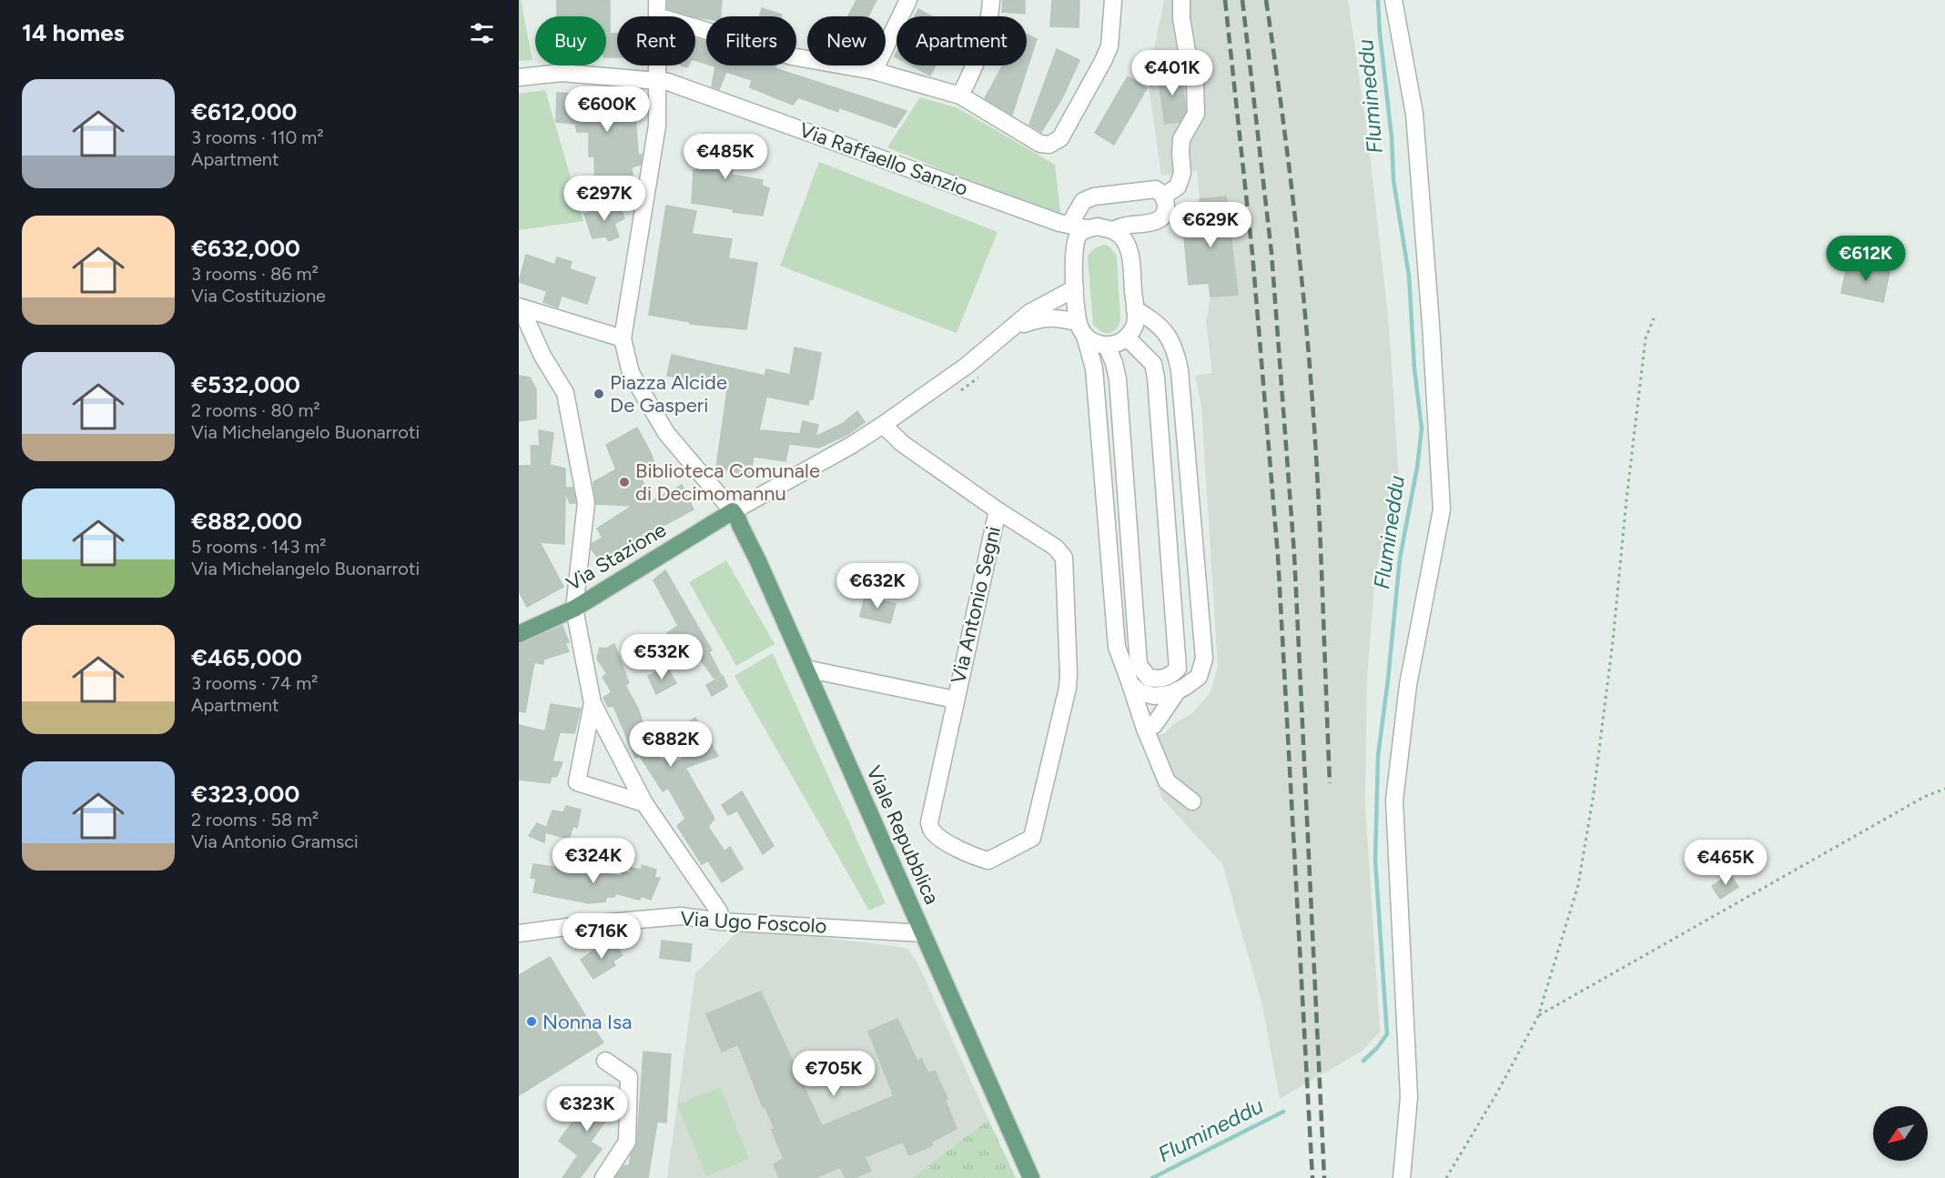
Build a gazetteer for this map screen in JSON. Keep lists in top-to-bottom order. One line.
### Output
{"streets":{"main road":["Via Stazione","Viale Repubblica"],"street":["Via Raffaello Sanzio","Via Antonio Segni","Via Ugo Foscolo"]},"crossings":[["Via Stazione","Viale Repubblica"],["Viale Repubblica","Via Ugo Foscolo"]],"water":["Flumineddu"],"places":["Piazza Alcide De Gasperi","Biblioteca Comunale di Decimomannu","Nonna Isa"],"north":"bottom left","page":{"heading":"14 homes","chip":["Buy","Rent","Filters","New","Apartment"],"price":["€401K","€600K","€485K","€297K","€629K","€612K","€632K","€532K","€882K","€324K","€465K","€716K","€705K","€323K"],"list":[{"name":"€612,000","note":"3 rooms · 110 m² · Apartment"},{"name":"€632,000","note":"3 rooms · 86 m² · Via Costituzione"},{"name":"€532,000","note":"2 rooms · 80 m² · Via Michelangelo Buonarroti"},{"name":"€882,000","note":"5 rooms · 143 m² · Via Michelangelo Buonarroti"},{"name":"€465,000","note":"3 rooms · 74 m² · Apartment"},{"name":"€323,000","note":"2 rooms · 58 m² · Via Antonio Gramsci"}]}}
